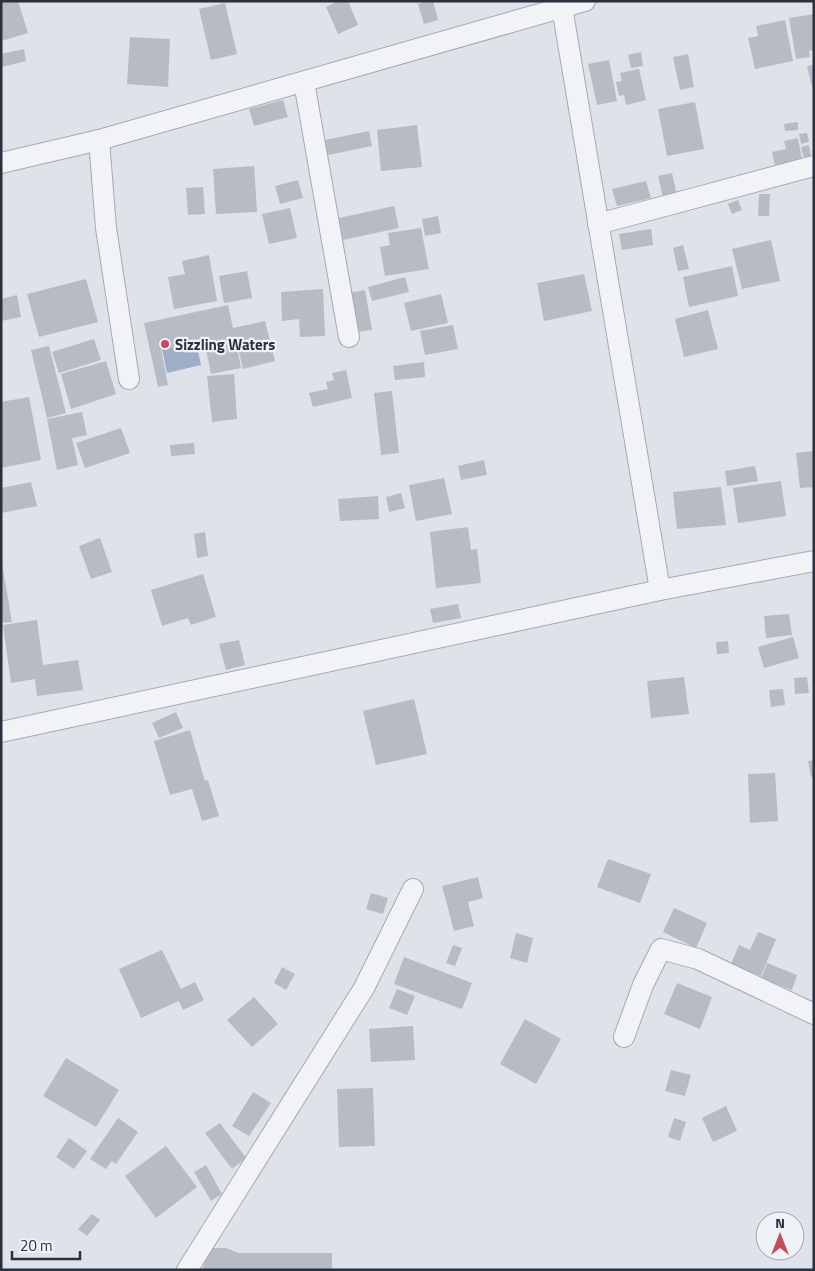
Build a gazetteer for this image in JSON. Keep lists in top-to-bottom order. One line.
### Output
{"places":["Sizzling Waters"],"scale_bar":"20 m","north":"top"}
